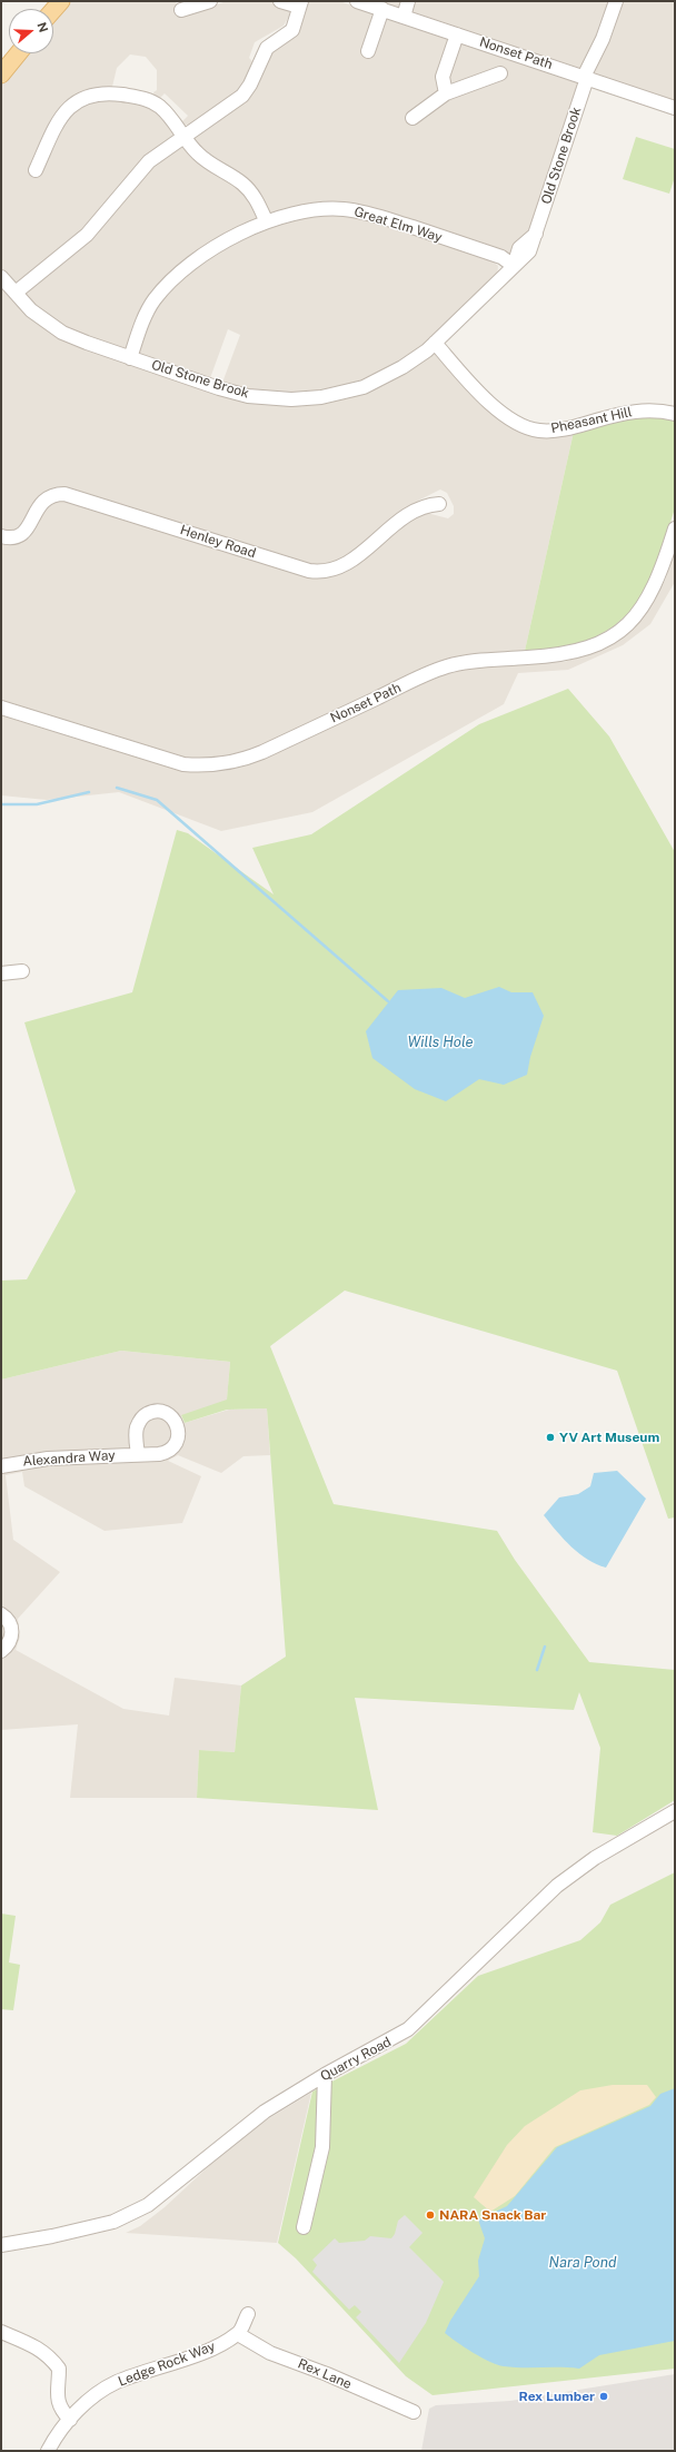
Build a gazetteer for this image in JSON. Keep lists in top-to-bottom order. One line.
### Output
{"streets":{"street":["Nonset Path","Old Stone Brook","Great Elm Way","Pheasant Hill","Henley Road","Alexandra Way","Quarry Road","Ledge Rock Way","Rex Lane"]},"crossings":[["Nonset Path","Old Stone Brook"],["Old Stone Brook","Great Elm Way"],["Old Stone Brook","Pheasant Hill"],["Ledge Rock Way","Rex Lane"]],"water":["Wills Hole","Nara Pond"],"places":["YV Art Museum","NARA Snack Bar","Rex Lumber"],"north":"right"}
